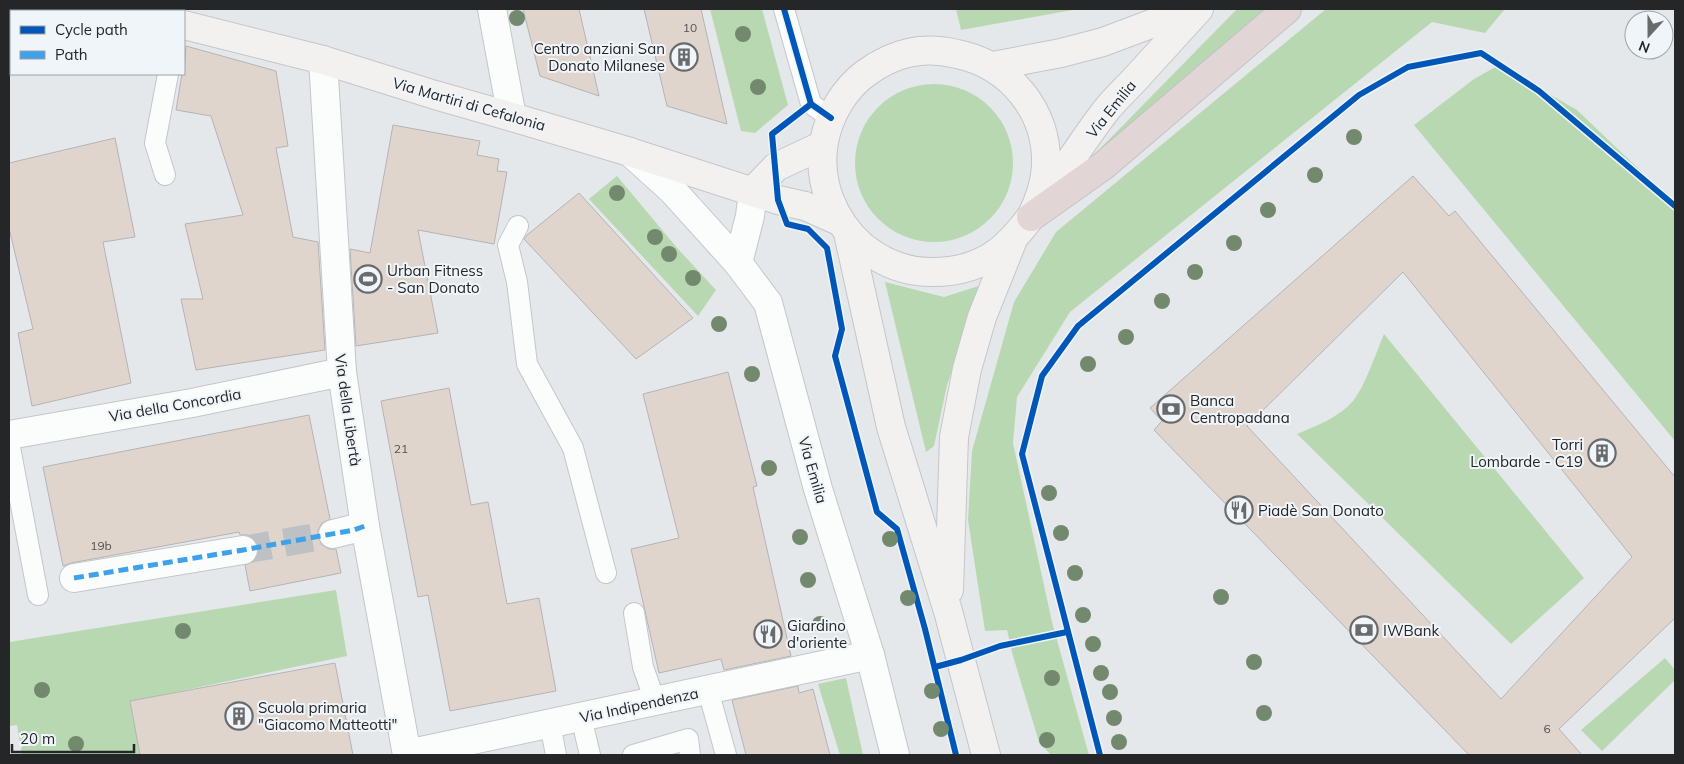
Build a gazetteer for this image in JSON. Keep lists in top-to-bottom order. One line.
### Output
{"streets":{"street":["Via Martiri di Cefalonia","Via Emilia","Via della Concordia","Via della Libertà","Via Indipendenza"]},"crossings":[["Via Martiri di Cefalonia","Via Emilia"],["Via Martiri di Cefalonia","Via della Libertà"],["Via Emilia","Via Indipendenza"],["Via della Concordia","Via della Libertà"],["Via della Libertà","Via Indipendenza"]],"places":{"building":["Centro anziani San Donato Milanese","Torri Lombarde - C19","Scuola primaria \"Giacomo Matteotti\""],"sports":["Urban Fitness - San Donato"],"bank":["Banca Centropadana","IWBank"],"restaurant":["Piadè San Donato","Giardino d'oriente"]},"house_numbers":["10","21","19b","6"],"legend":["Cycle path","Path"],"scale_bar":"20 m","north":"bottom"}
